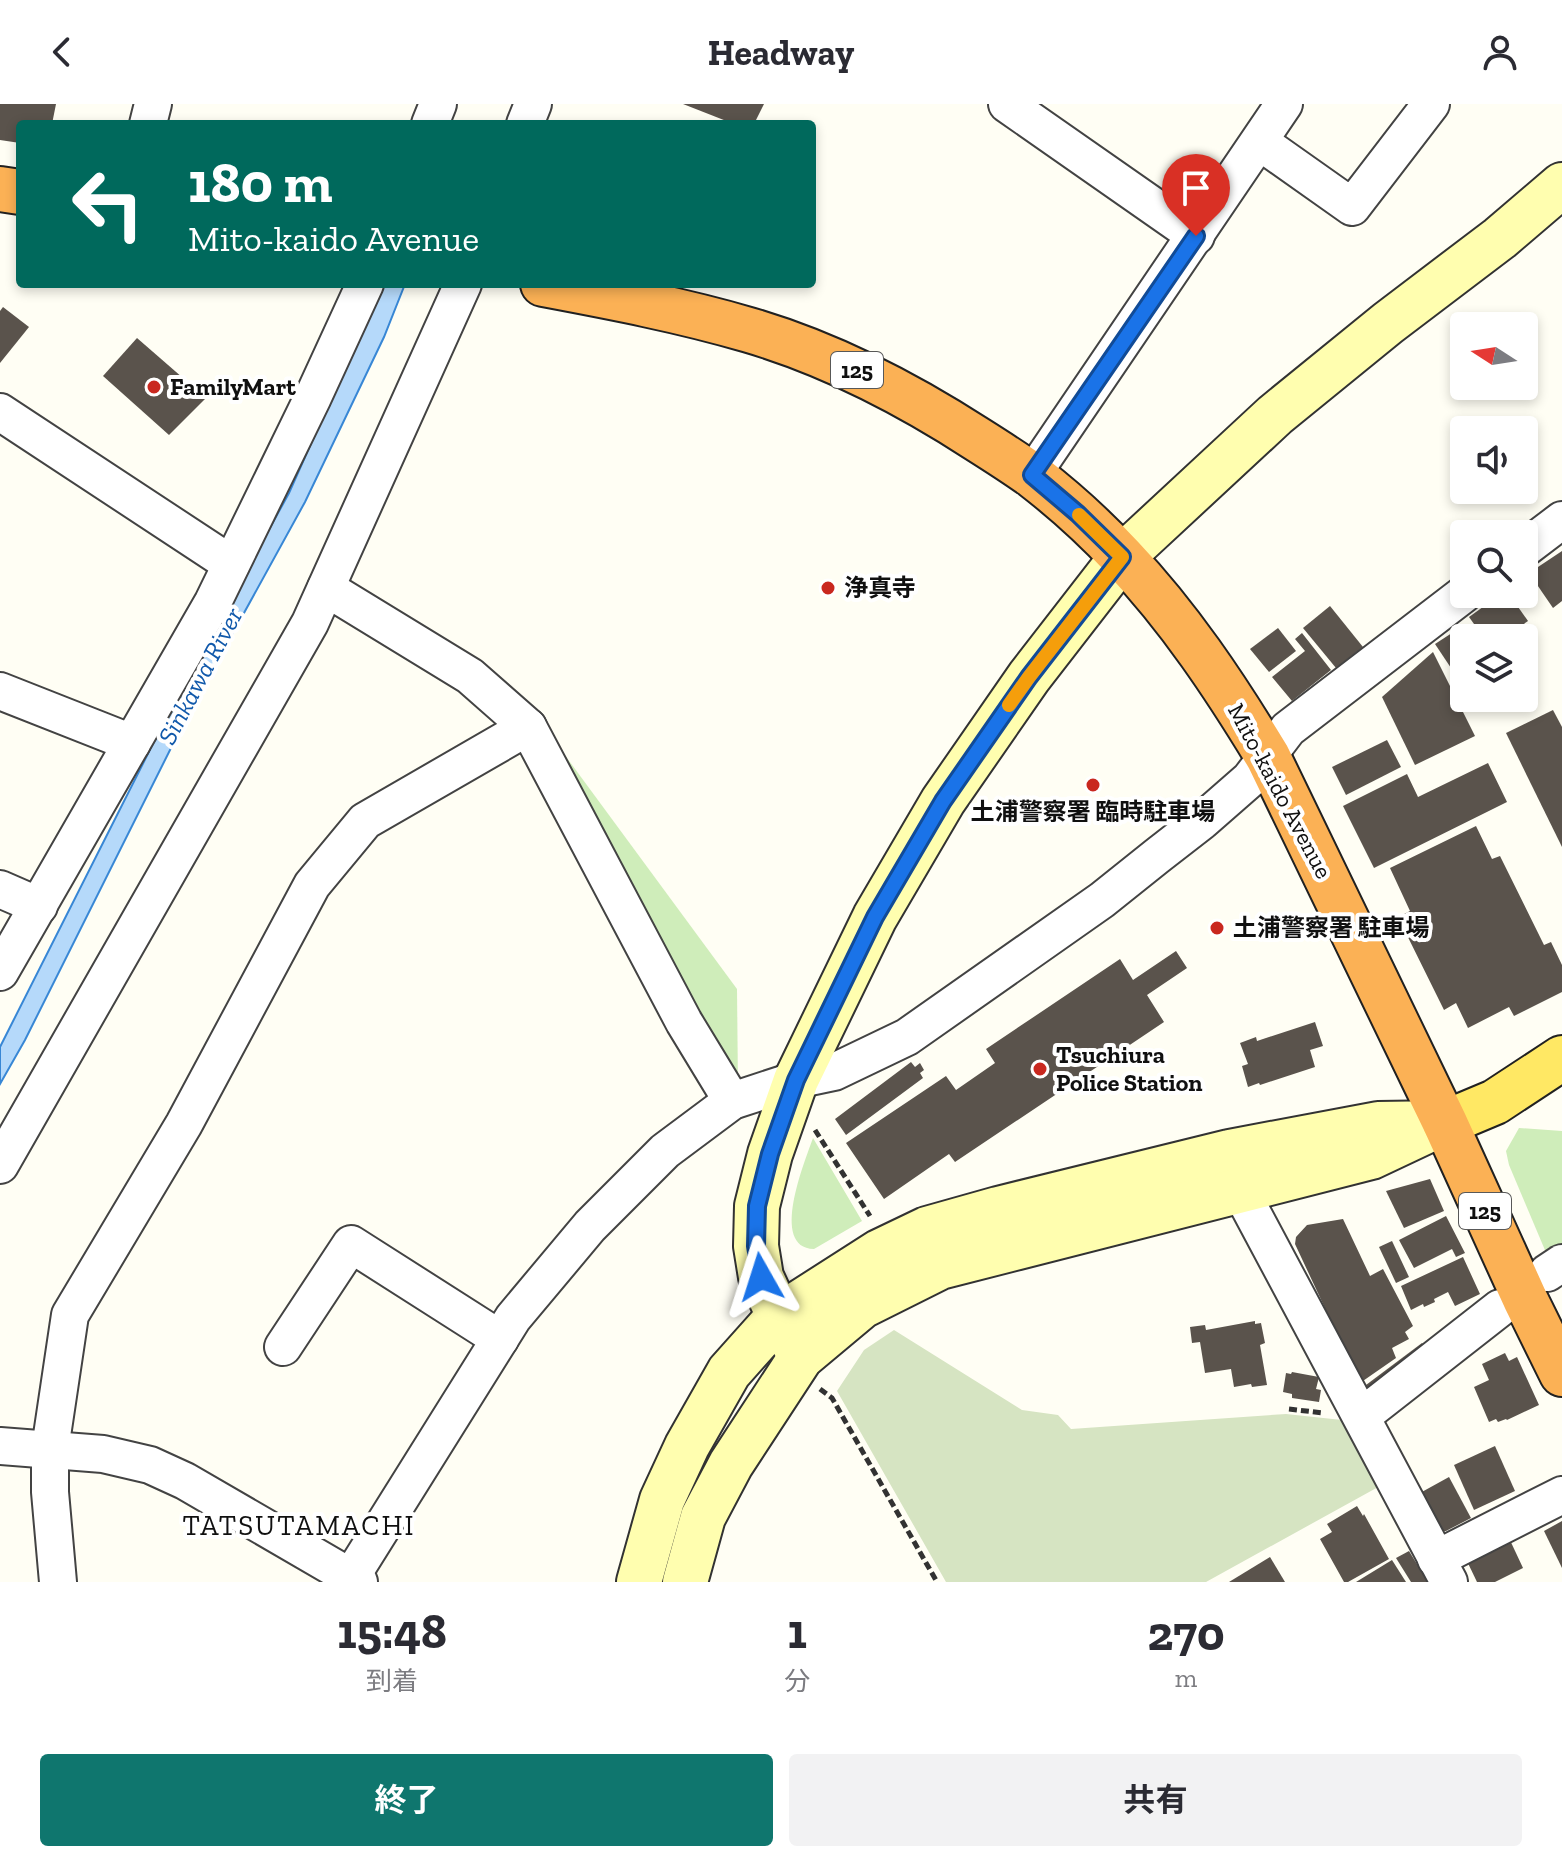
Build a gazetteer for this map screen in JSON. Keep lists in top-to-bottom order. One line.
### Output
{"streets":{"highway":["125","Mito-kaido Avenue"]},"districts":["TATSUTAMACHI"],"water":["Sinkawa River"],"places":["FamilyMart","浄真寺","土浦警察署 臨時駐車場","土浦警察署 駐車場","Tsuchiura Police Station"],"north":"left","page":{"header":"Headway","turn":["180 m","Mito-kaido Avenue"],"eta":["15:48","到着","1","分","270","m"],"buttons":["終了","共有"]}}
